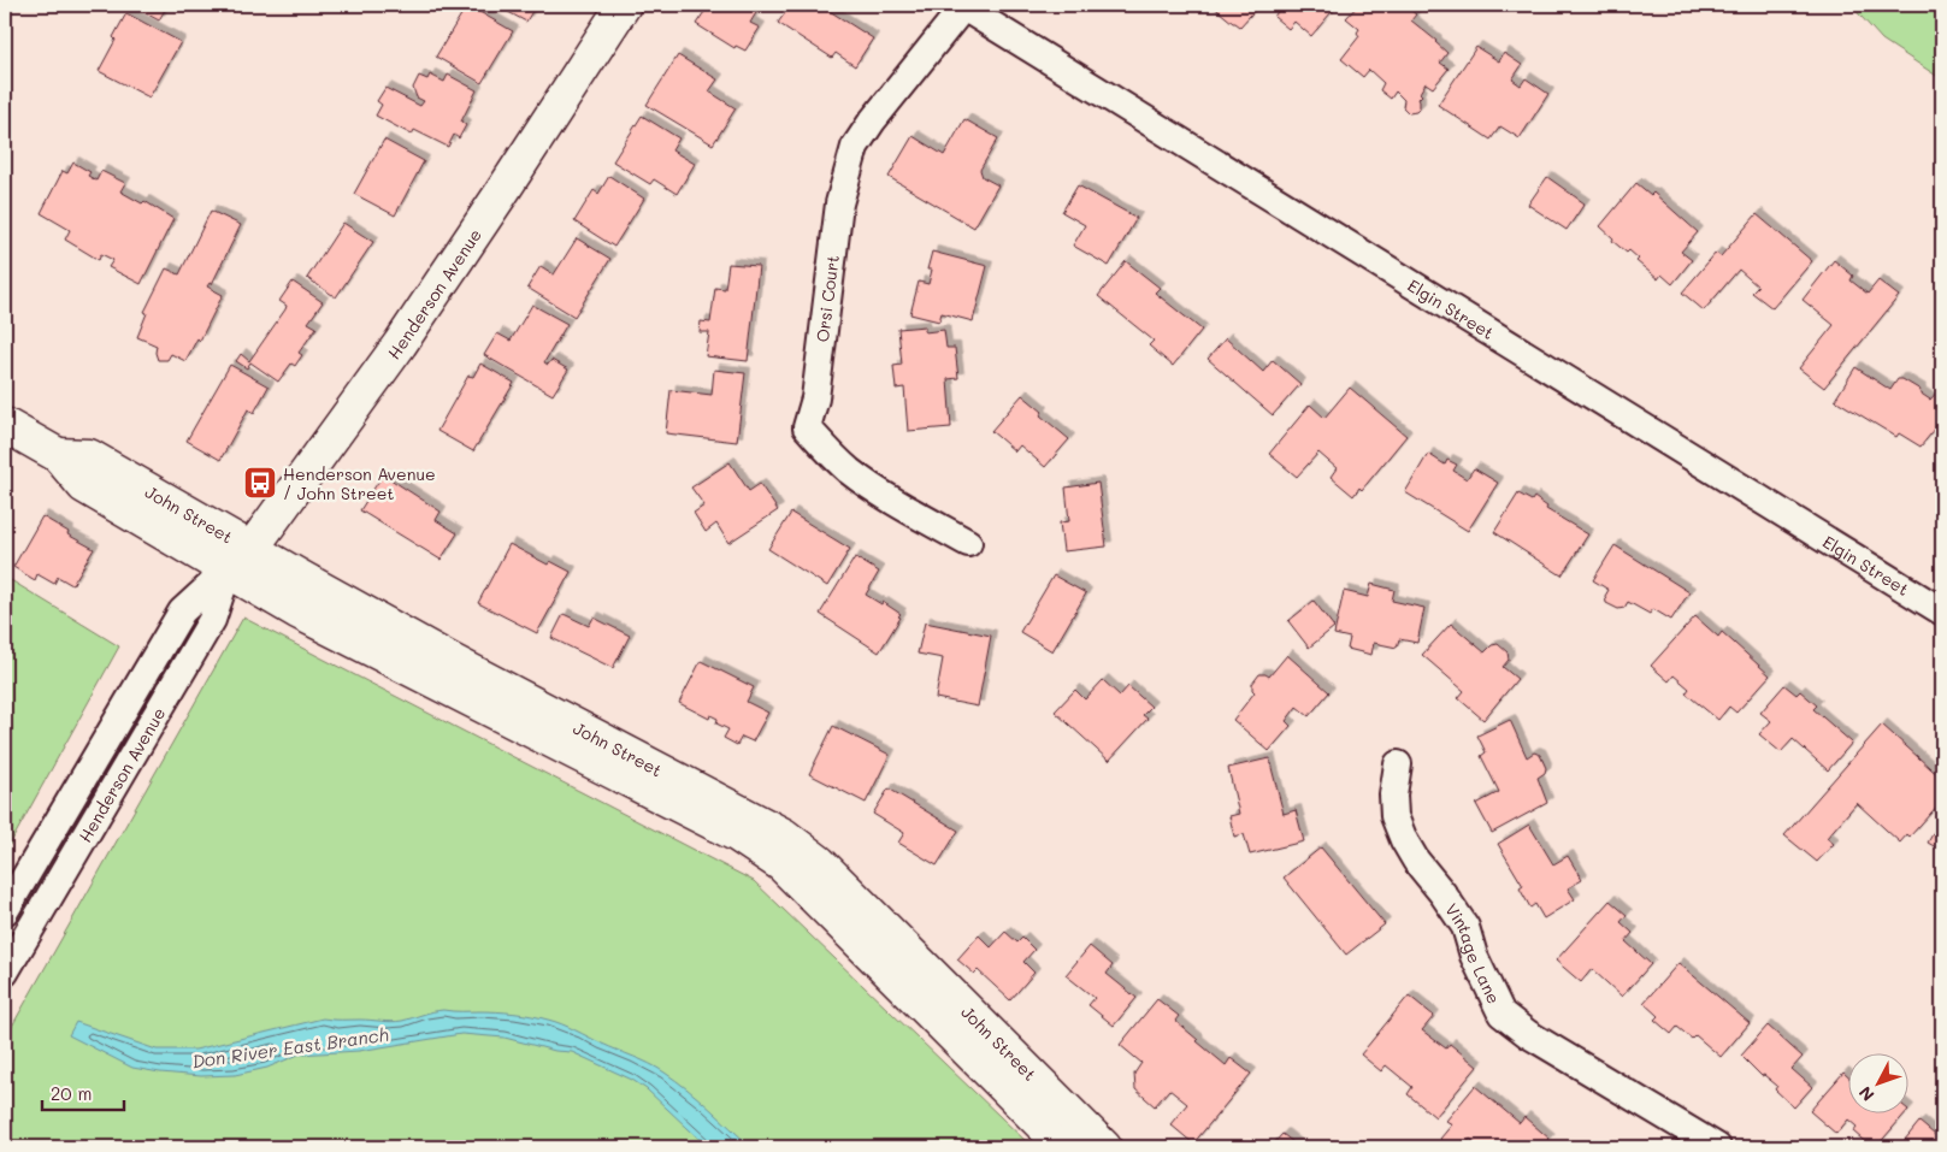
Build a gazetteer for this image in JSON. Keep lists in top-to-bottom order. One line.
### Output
{"streets":{"main road":["Henderson Avenue","John Street"],"street":["Orsi Court","Elgin Street","Vintage Lane"]},"crossings":[["Henderson Avenue","John Street"],["Orsi Court","Elgin Street"]],"water":["Don River East Branch"],"places":{"bus stop":["Henderson Avenue / John Street"]},"scale_bar":"20 m","north":"bottom left"}
